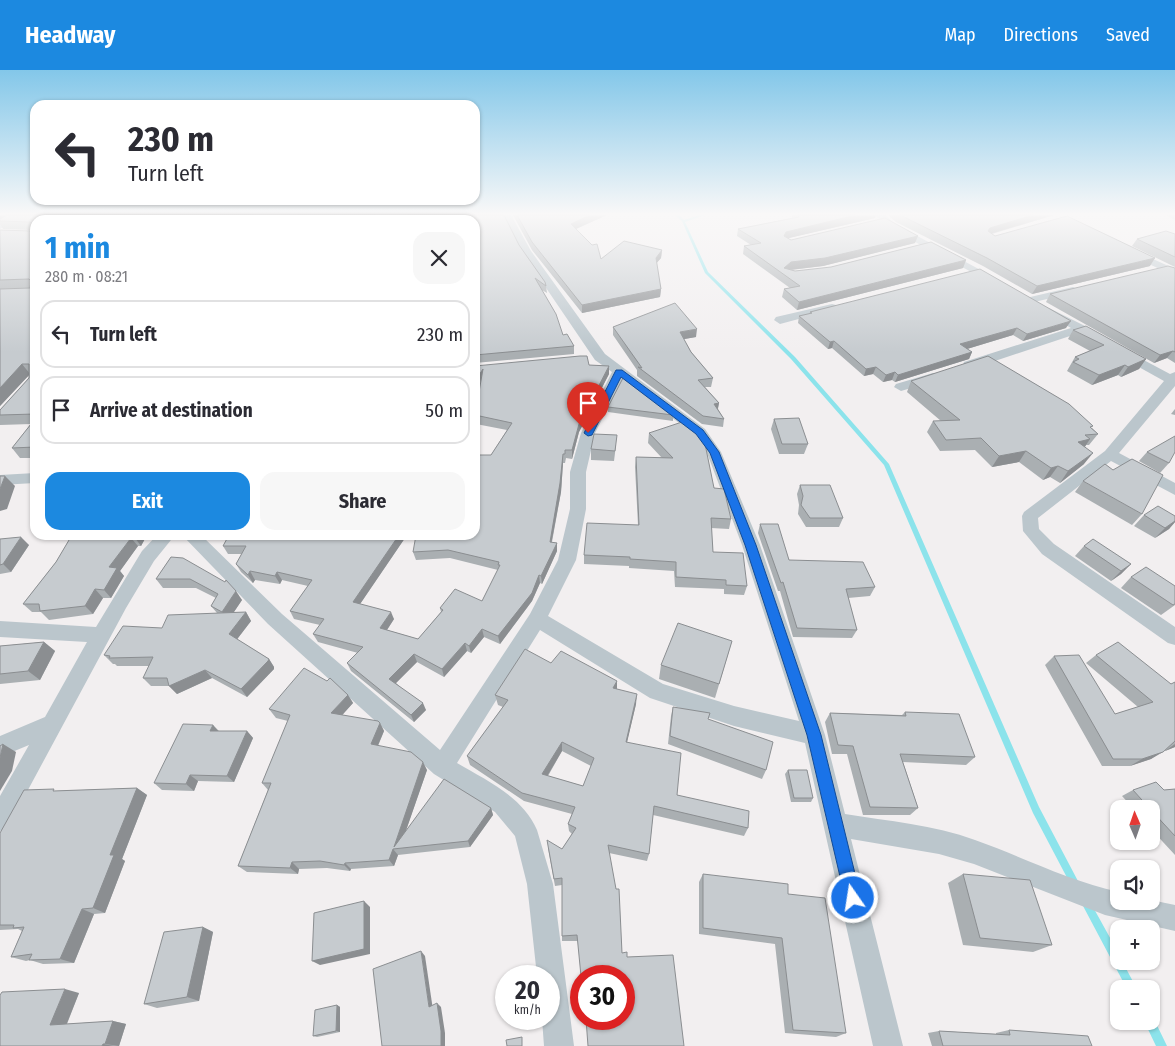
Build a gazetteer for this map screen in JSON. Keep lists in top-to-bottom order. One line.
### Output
{"north":"top","page":{"header":"Headway","nav":["Map","Directions","Saved"],"turn":["230 m","Turn left"],"heading":["1 min","280 m · 08:21"],"list":[{"name":"Turn left","value":"230 m"},{"name":"Arrive at destination","value":"50 m"}],"buttons":["Exit","Share"],"map_buttons":["+","−"],"speed":"20 km/h","limit":"30"}}
